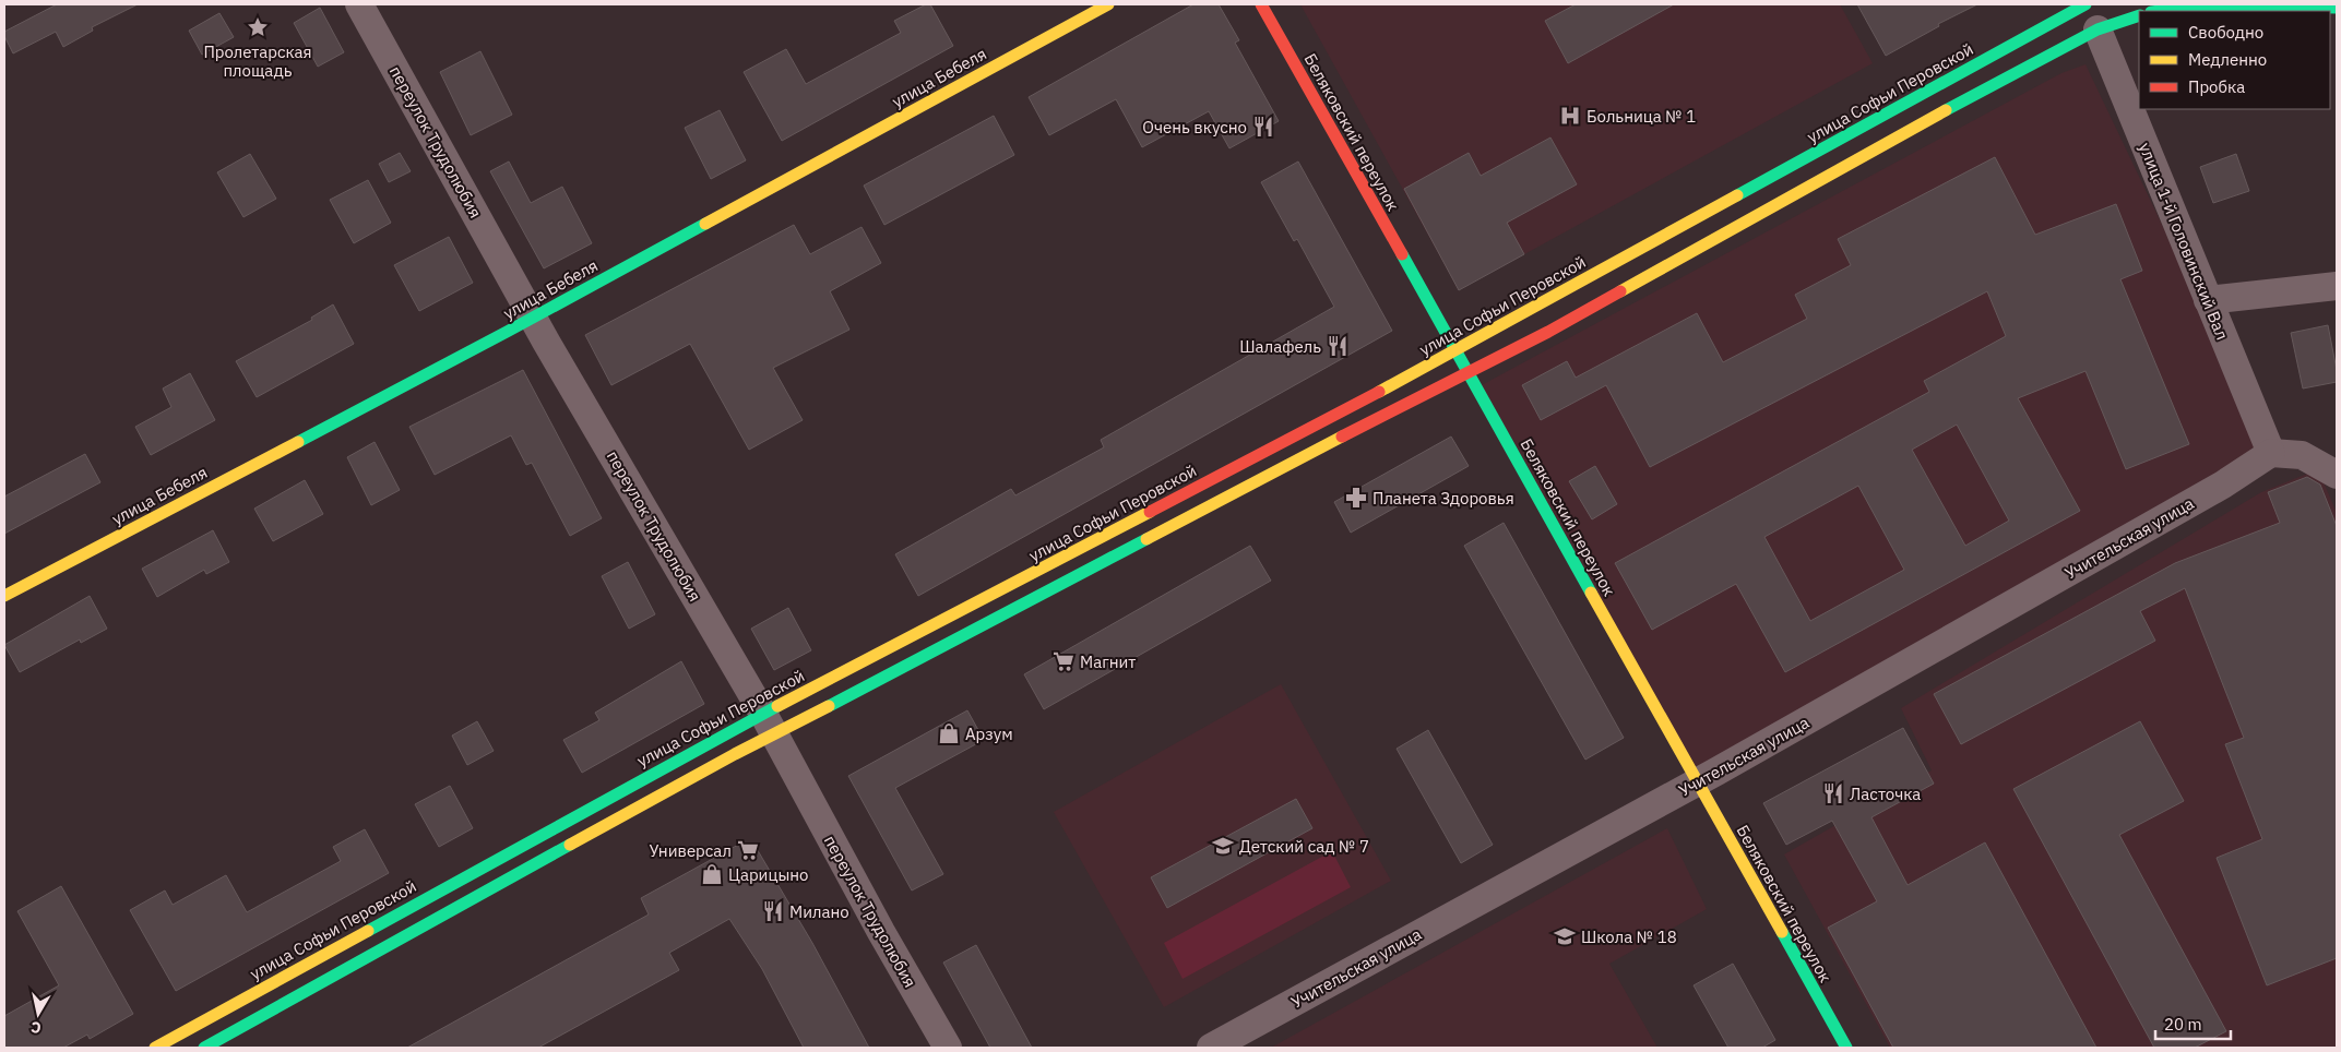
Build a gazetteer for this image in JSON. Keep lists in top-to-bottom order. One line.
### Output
{"streets":{"main road":["улица Бебеля","улица Софьи Перовской","Беляковский переулок"],"street":["переулок Трудолюбия","улица 1-й Головинский Вал","Учительская улица"]},"crossings":[["улица Бебеля","переулок Трудолюбия"],["улица Софьи Перовской","Беляковский переулок"],["улица Софьи Перовской","переулок Трудолюбия"],["улица Софьи Перовской","улица 1-й Головинский Вал"],["Беляковский переулок","Учительская улица"],["улица 1-й Головинский Вал","Учительская улица"]],"places":{"place":["Пролетарская площадь"],"hospital":["Больница № 1"],"restaurant":["Очень вкусно","Шалафель","Ласточка","Милано"],"pharmacy":["Планета Здоровья"],"supermarket":["Магнит","Универсал"],"shop":["Арзум","Царицыно"],"school or university":["Детский сад № 7","Школа № 18"]},"legend":["Свободно","Медленно","Пробка"],"scale_bar":"20 m","north":"bottom"}
